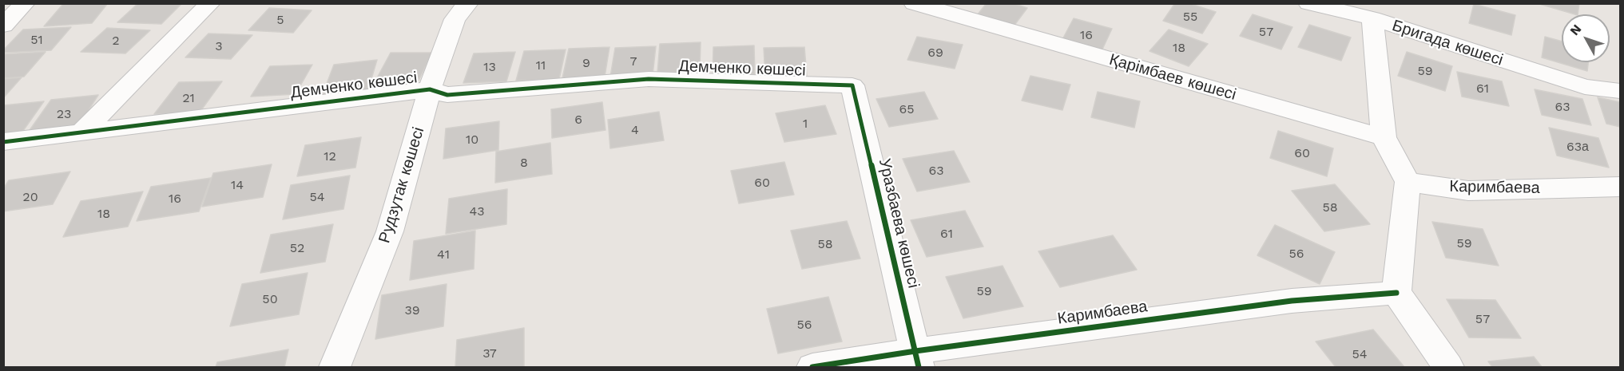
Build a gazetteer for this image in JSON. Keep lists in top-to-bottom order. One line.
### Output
{"streets":{"street":["Бригада көшесі","Демченко көшесі","Қарімбаев көшесі","Рудзутак көшесі","Каримбаева","Уразбаева көшесі"]},"crossings":[["Демченко көшесі","Рудзутак көшесі"],["Демченко көшесі","Уразбаева көшесі"],["Каримбаева","Уразбаева көшесі"]],"house_numbers":["55","5","57","16","51","2","3","18","69","7","9","11","13","59","61","21","63","65","23","6","1","4","10","63а","60","12","8","63","60","14","20","54","16","58","43","18","61","59","58","52","56","41","59","50","39","57","56","37","54"],"north":"top left"}
